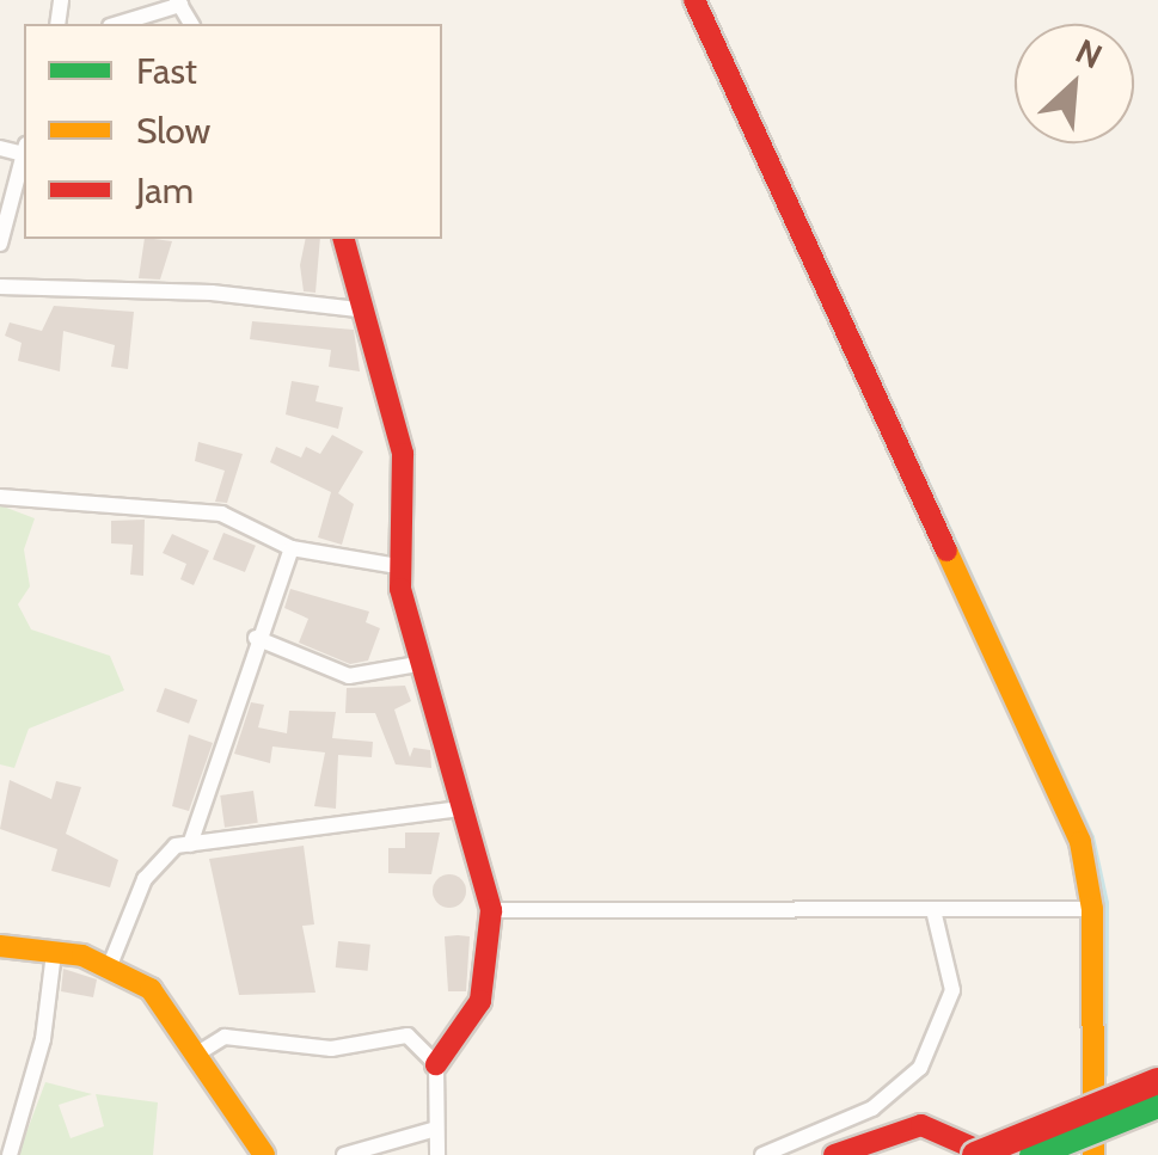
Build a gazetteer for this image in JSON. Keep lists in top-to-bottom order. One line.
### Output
{"legend":["Fast","Slow","Jam"],"north":"top right"}
